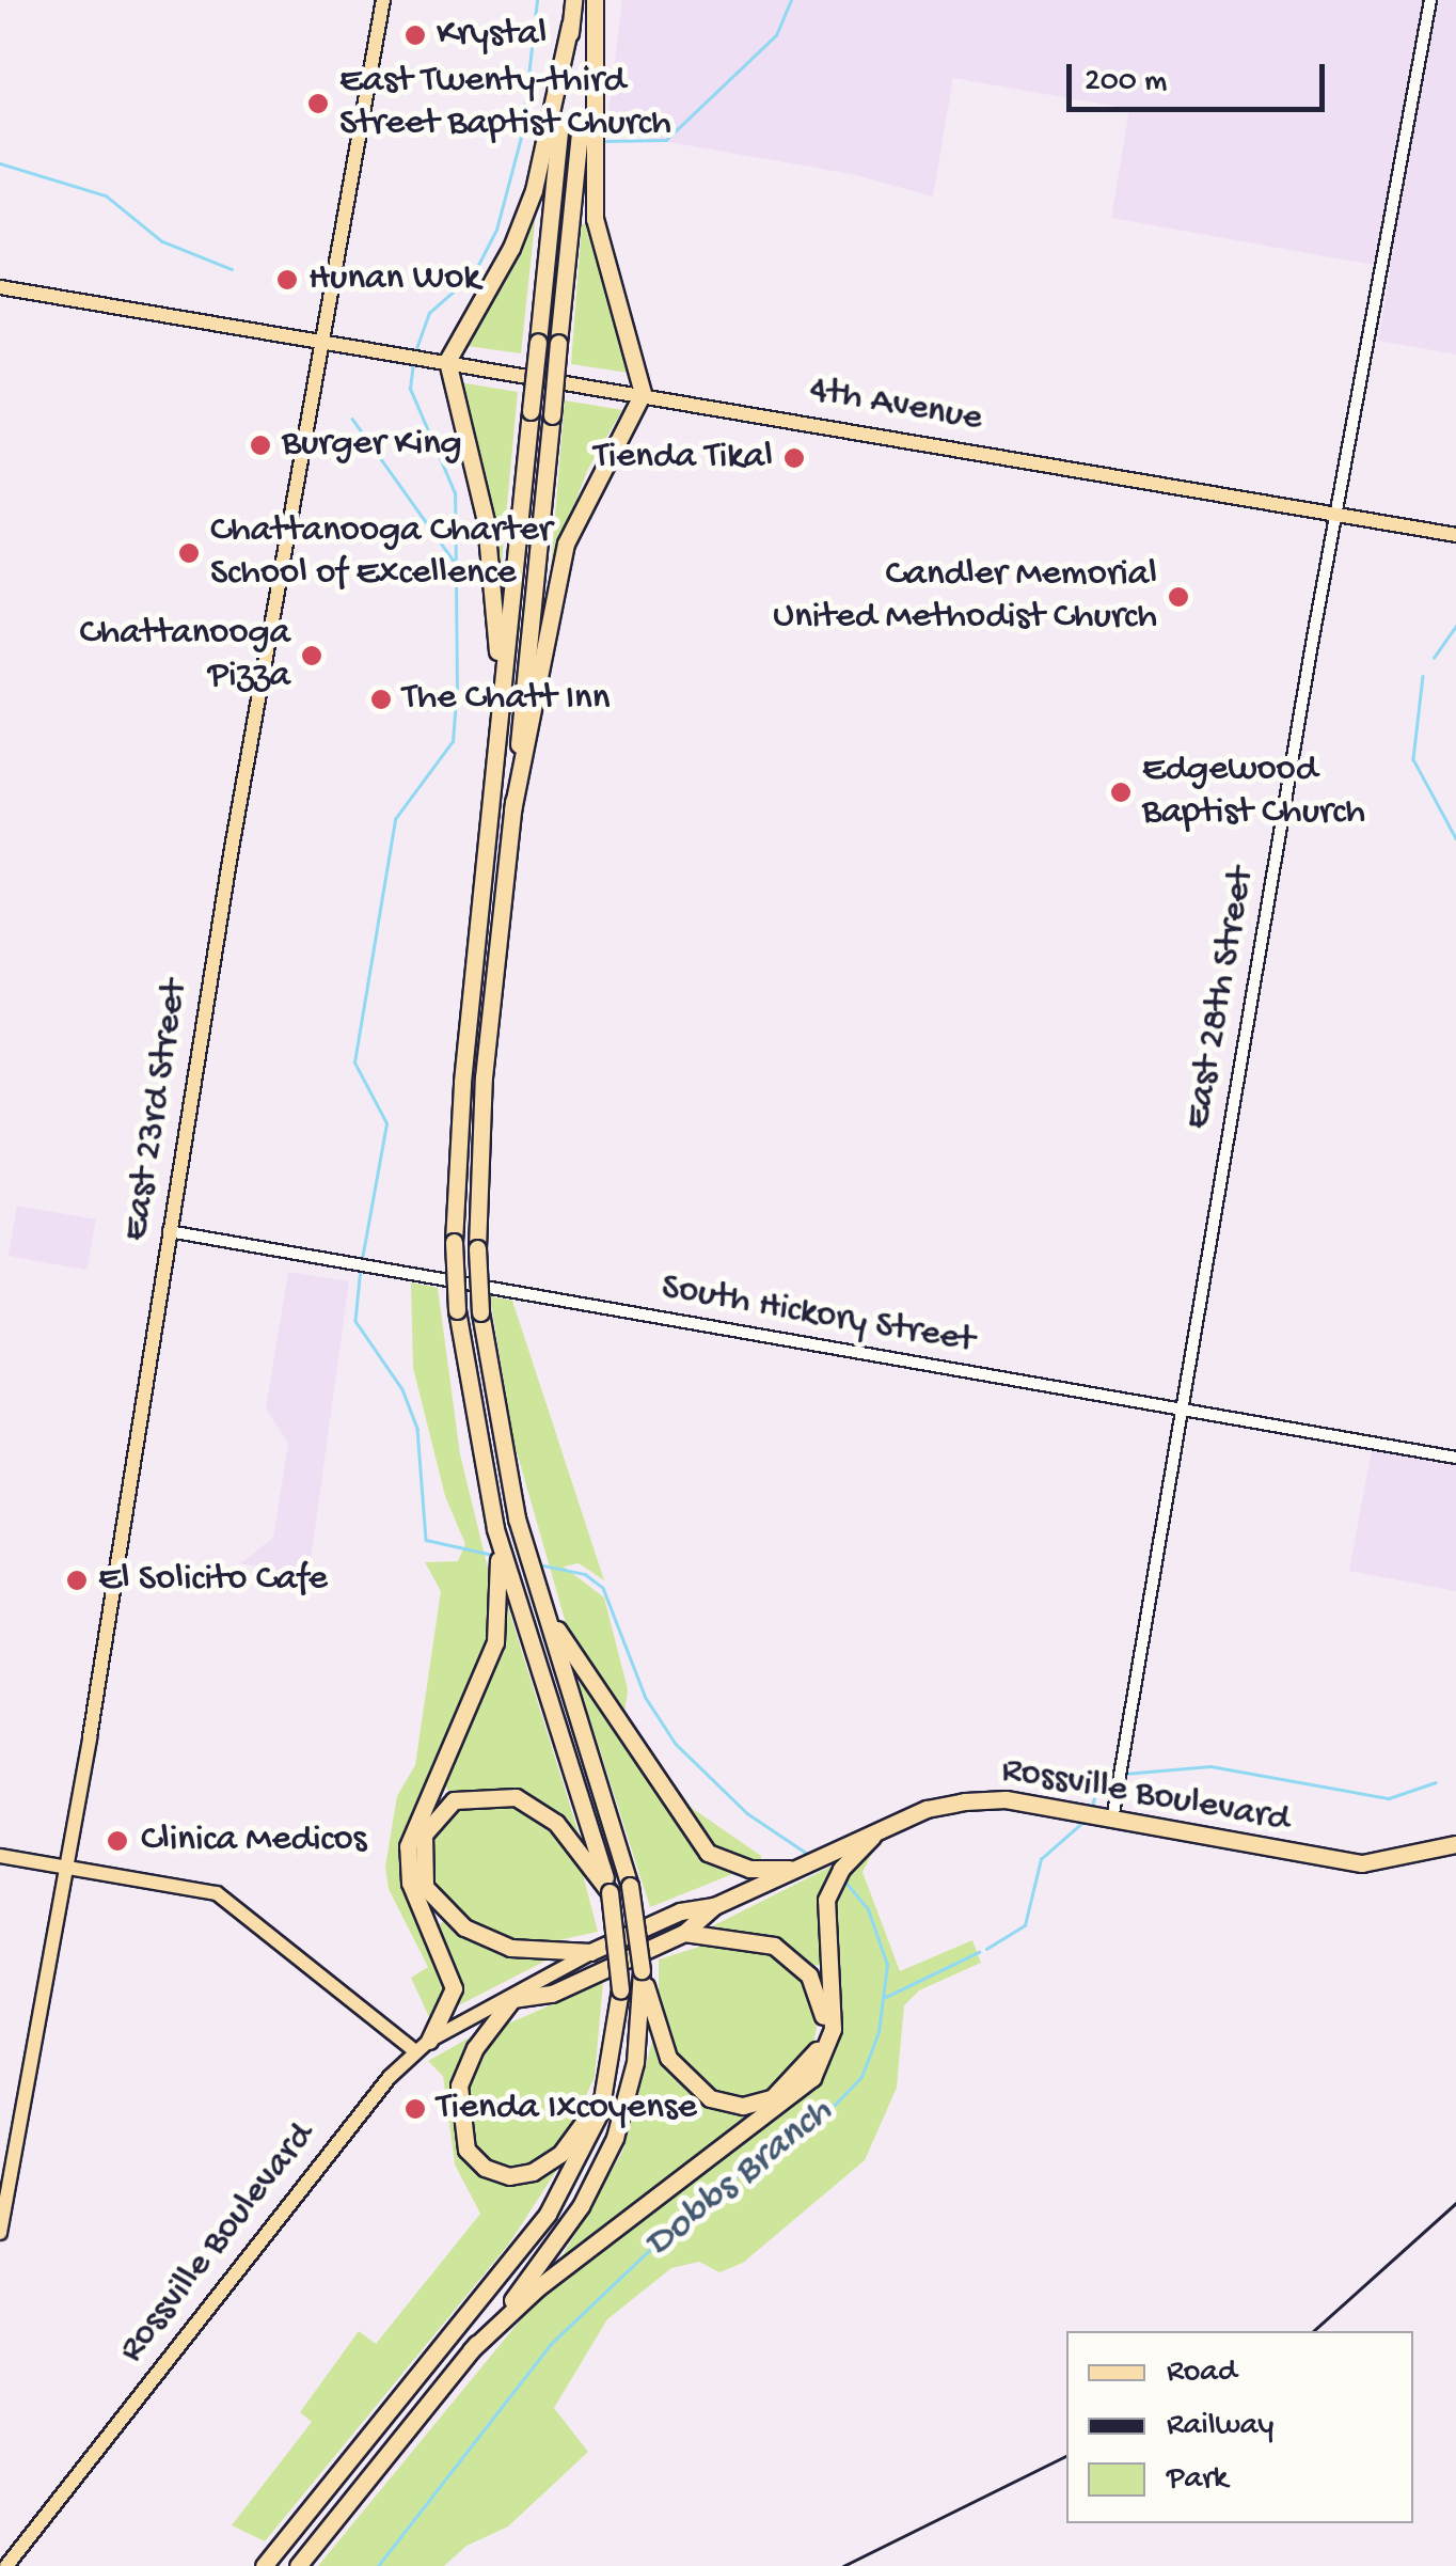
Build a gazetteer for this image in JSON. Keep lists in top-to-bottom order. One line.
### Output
{"streets":{"highway":["Rossville Boulevard"],"main road":["4th Avenue","East 23rd Street"],"street":["East 28th Street","South Hickory Street"]},"crossings":[["4th Avenue","East 28th Street"],["4th Avenue","East 23rd Street"],["East 28th Street","South Hickory Street"],["East 28th Street","Rossville Boulevard"],["East 23rd Street","South Hickory Street"]],"water":["Dobbs Branch"],"places":["Krystal","East Twenty-third Street Baptist Church","Hunan Wok","Burger King","Tienda Tikal","Chattanooga Charter School of Excellence","Candler Memorial United Methodist Church","Chattanooga Pizza","The Chatt Inn","Edgewood Baptist Church","El Solicito Cafe","Clinica Medicos","Tienda Ixcoyense"],"legend":["Road","Railway","Park"],"scale_bar":"200 m"}
